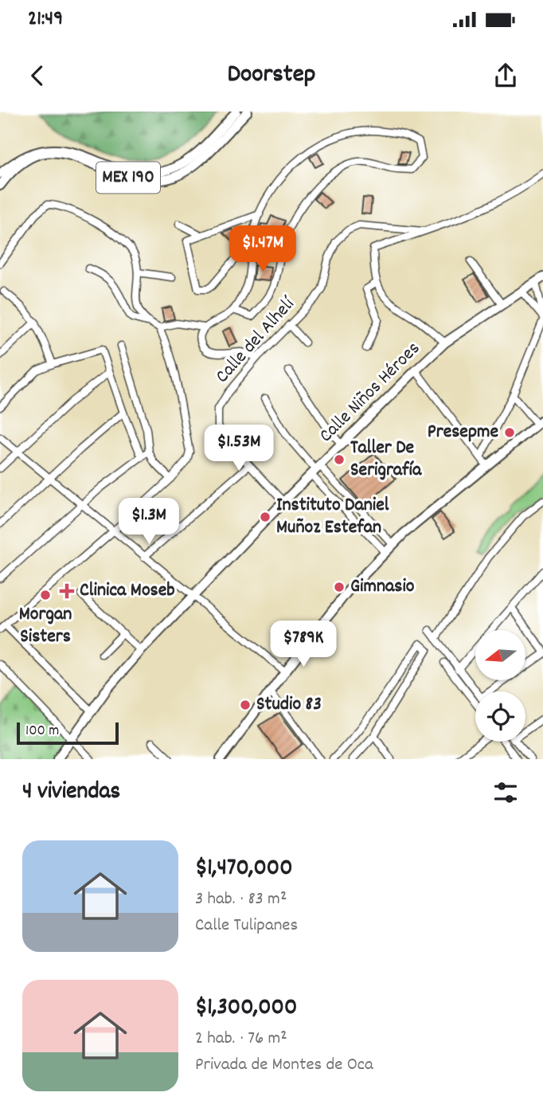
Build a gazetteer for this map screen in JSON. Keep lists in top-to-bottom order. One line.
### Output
{"streets":{"main road":["MEX 190","Calle Niños Héroes"],"street":["Calle del Alhelí"]},"crossings":[["Calle del Alhelí","Calle Niños Héroes"]],"places":{"other":["Presepme","Taller De Serigrafía","Instituto Daniel Muñoz Estefan","Gimnasio","Morgan Sisters","Studio 83"],"health":["Clinica Moseb"]},"scale_bar":"100 m","north":"left","page":{"status":"21:49","header":"Doorstep","price":["$1.47M","$1.53M","$1.3M","$789K"],"scale":"100 m","heading":"4 viviendas","list":[{"name":"$1,470,000","note":"3 hab. · 83 m² · Calle Tulipanes"},{"name":"$1,300,000","note":"2 hab. · 76 m² · Privada de Montes de Oca"}]}}
